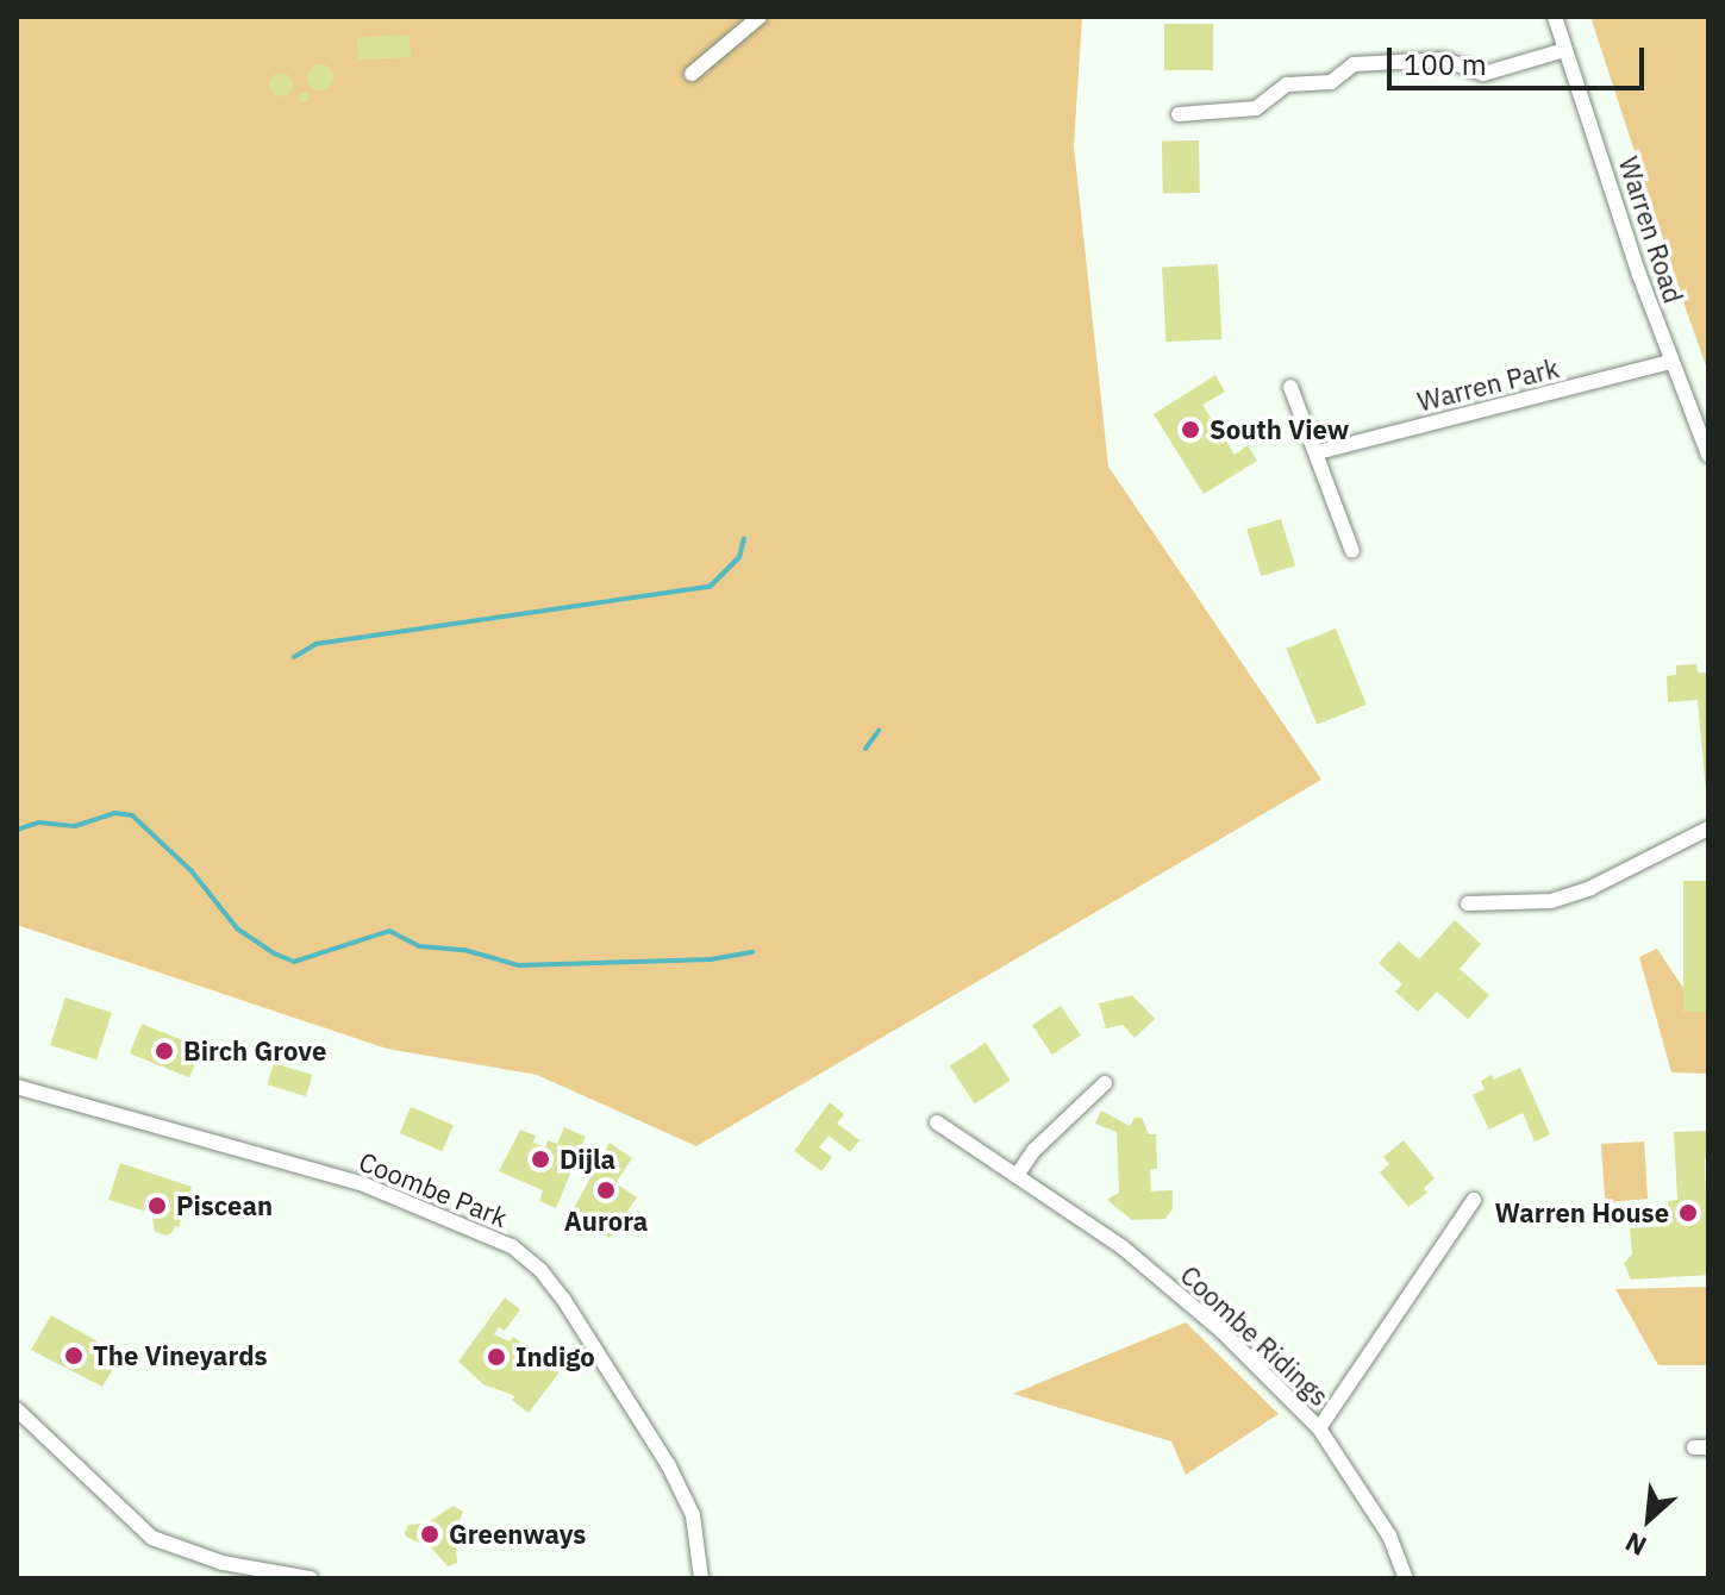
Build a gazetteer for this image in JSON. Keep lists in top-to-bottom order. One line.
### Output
{"streets":{"street":["Warren Road","Warren Park","Coombe Park","Coombe Ridings"]},"crossings":[["Warren Road","Warren Park"]],"places":["South View","Birch Grove","Dijla","Aurora","Piscean","Warren House","The Vineyards","Indigo","Greenways"],"scale_bar":"100 m","north":"bottom left"}
